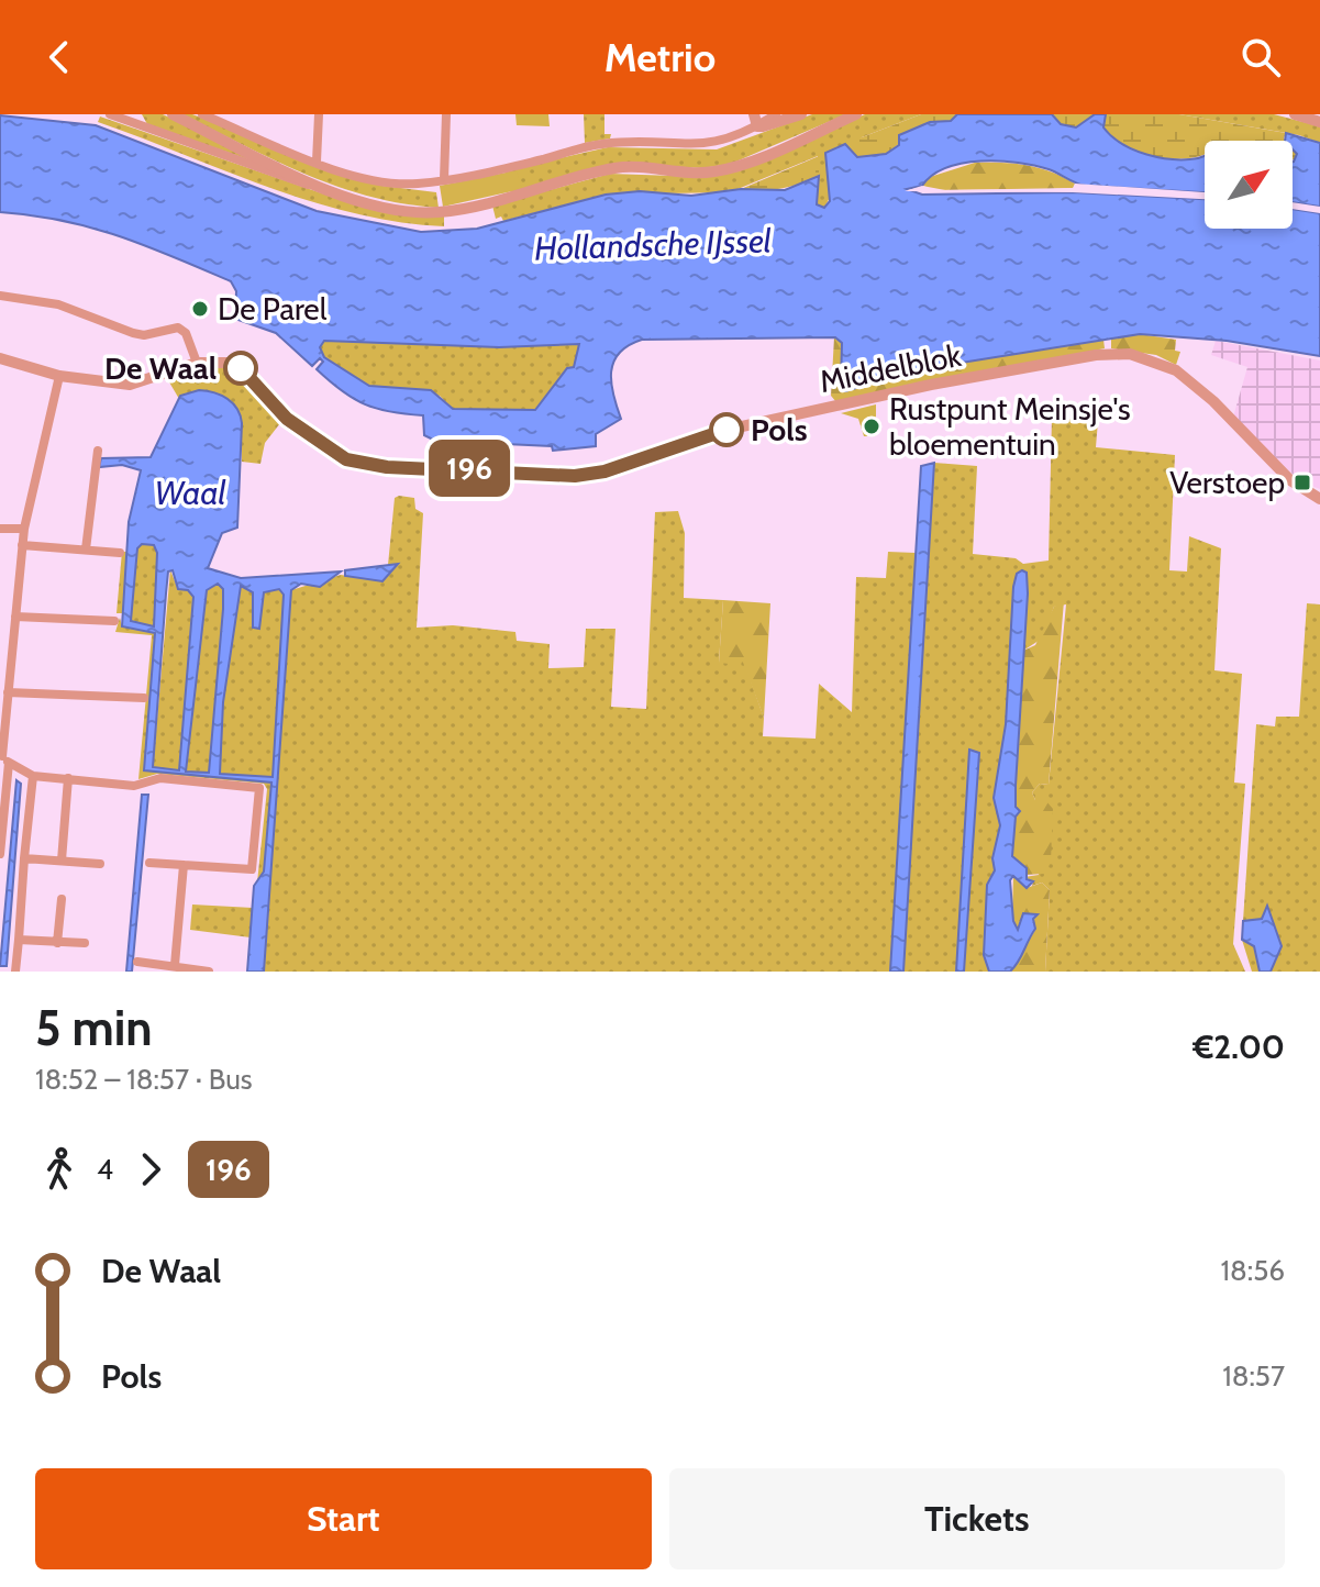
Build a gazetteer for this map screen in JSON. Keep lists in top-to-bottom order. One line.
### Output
{"streets":{"street":["Middelblok"]},"water":["Hollandsche IJssel","Waal"],"places":{"other":["De Parel","De Waal","Rustpunt Meinsje's bloementuin","Pols"],"transit":["Verstoep"]},"lines":["bus line 196"],"north":"top right","page":{"header":"Metrio","on_map":"196","heading":["5 min","18:52 – 18:57 · Bus","€2.00"],"legs":["4","196"],"list":[{"name":"De Waal","value":"18:56"},{"name":"Pols","value":"18:57"}],"buttons":["Start","Tickets"]}}
